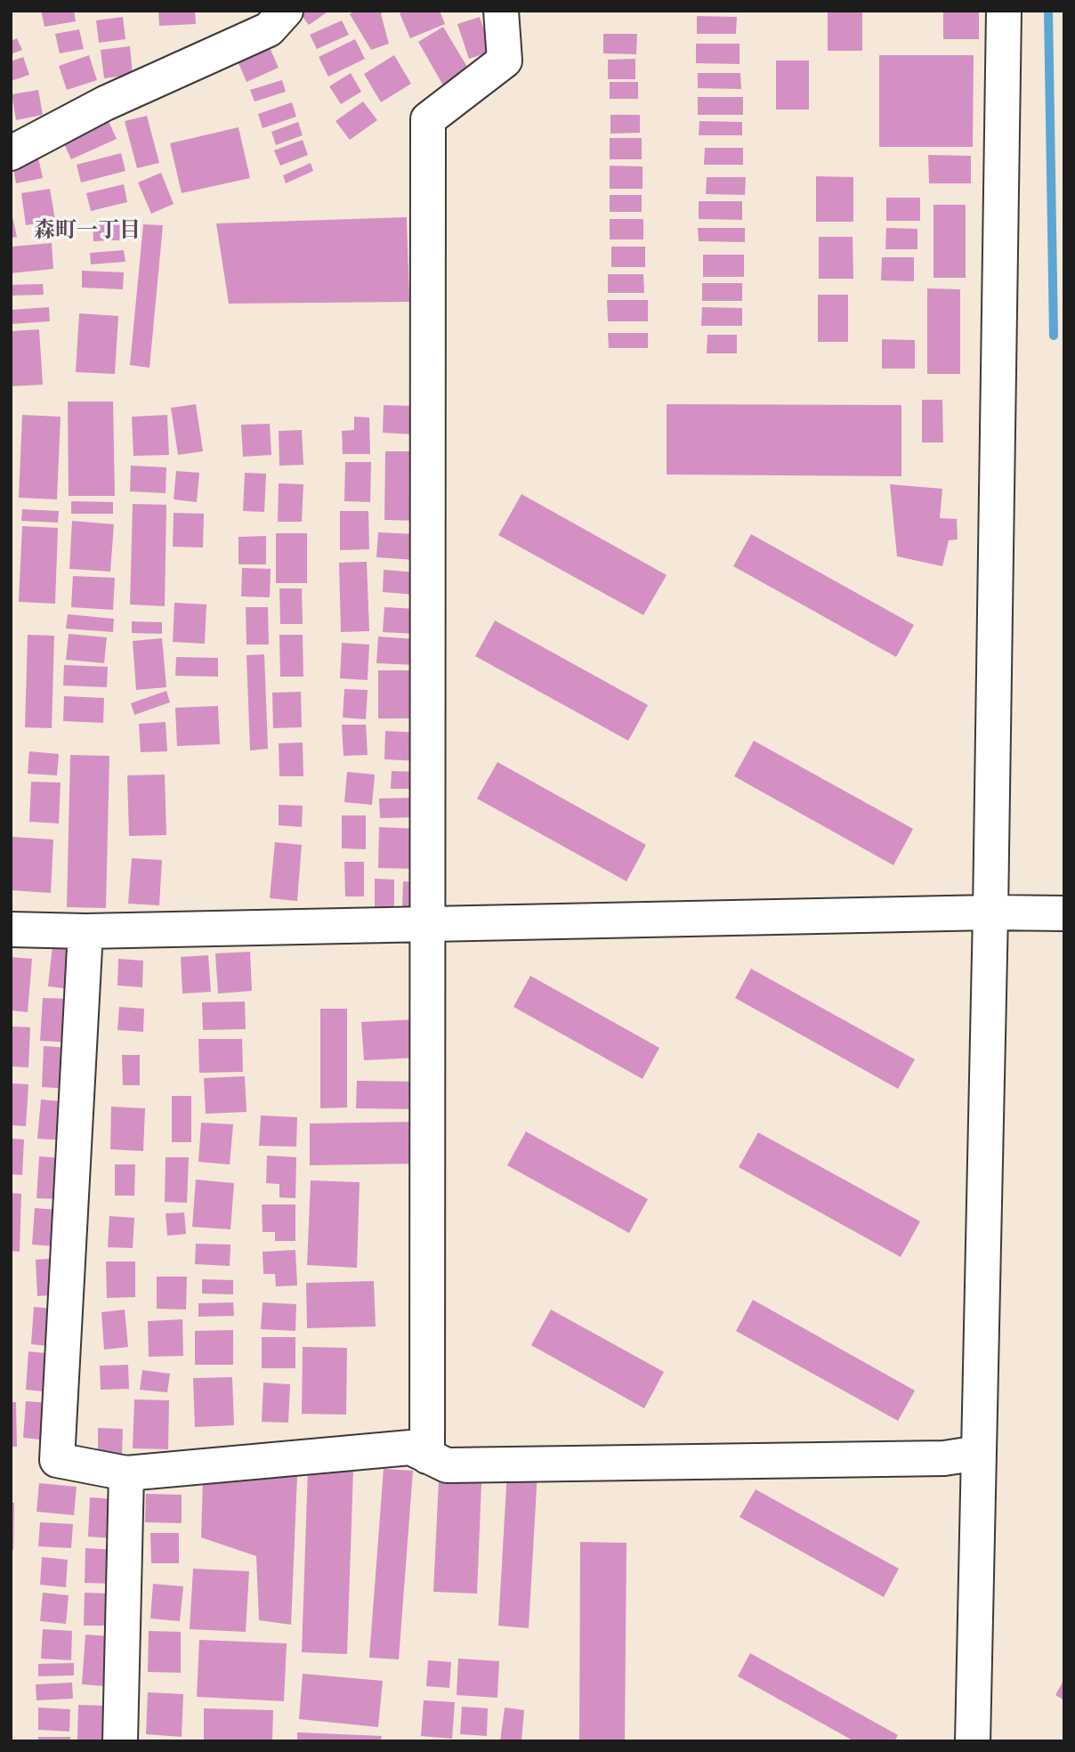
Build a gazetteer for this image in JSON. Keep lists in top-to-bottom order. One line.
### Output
{"districts":["森町一丁目"]}
